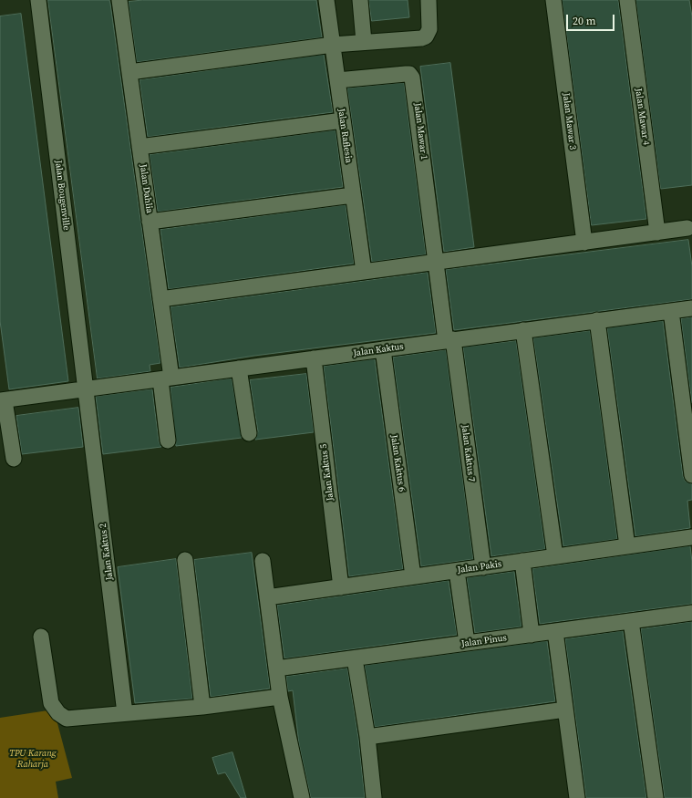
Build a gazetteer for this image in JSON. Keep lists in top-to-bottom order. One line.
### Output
{"streets":{"street":["Jalan Mawar 4","Jalan Mawar 3","Jalan Mawar 1","Jalan Raflesia","Jalan Dahlia","Jalan Bougenville","Jalan Kaktus","Jalan Kaktus 7","Jalan Kaktus 6","Jalan Kaktus 5","Jalan Kaktus 2","Jalan Pakis","Jalan Pinus"]},"crossings":[["Jalan Mawar 1","Jalan Raflesia"],["Jalan Mawar 1","Jalan Kaktus 7"],["Jalan Dahlia","Jalan Kaktus"],["Jalan Bougenville","Jalan Kaktus"],["Jalan Bougenville","Jalan Kaktus 2"],["Jalan Kaktus","Jalan Kaktus 7"],["Jalan Kaktus","Jalan Kaktus 6"],["Jalan Kaktus","Jalan Kaktus 5"],["Jalan Kaktus","Jalan Kaktus 2"],["Jalan Kaktus 7","Jalan Pakis"],["Jalan Kaktus 6","Jalan Pakis"],["Jalan Kaktus 5","Jalan Pakis"]],"parks":["TPU Karang Raharja"],"scale_bar":"20 m"}
